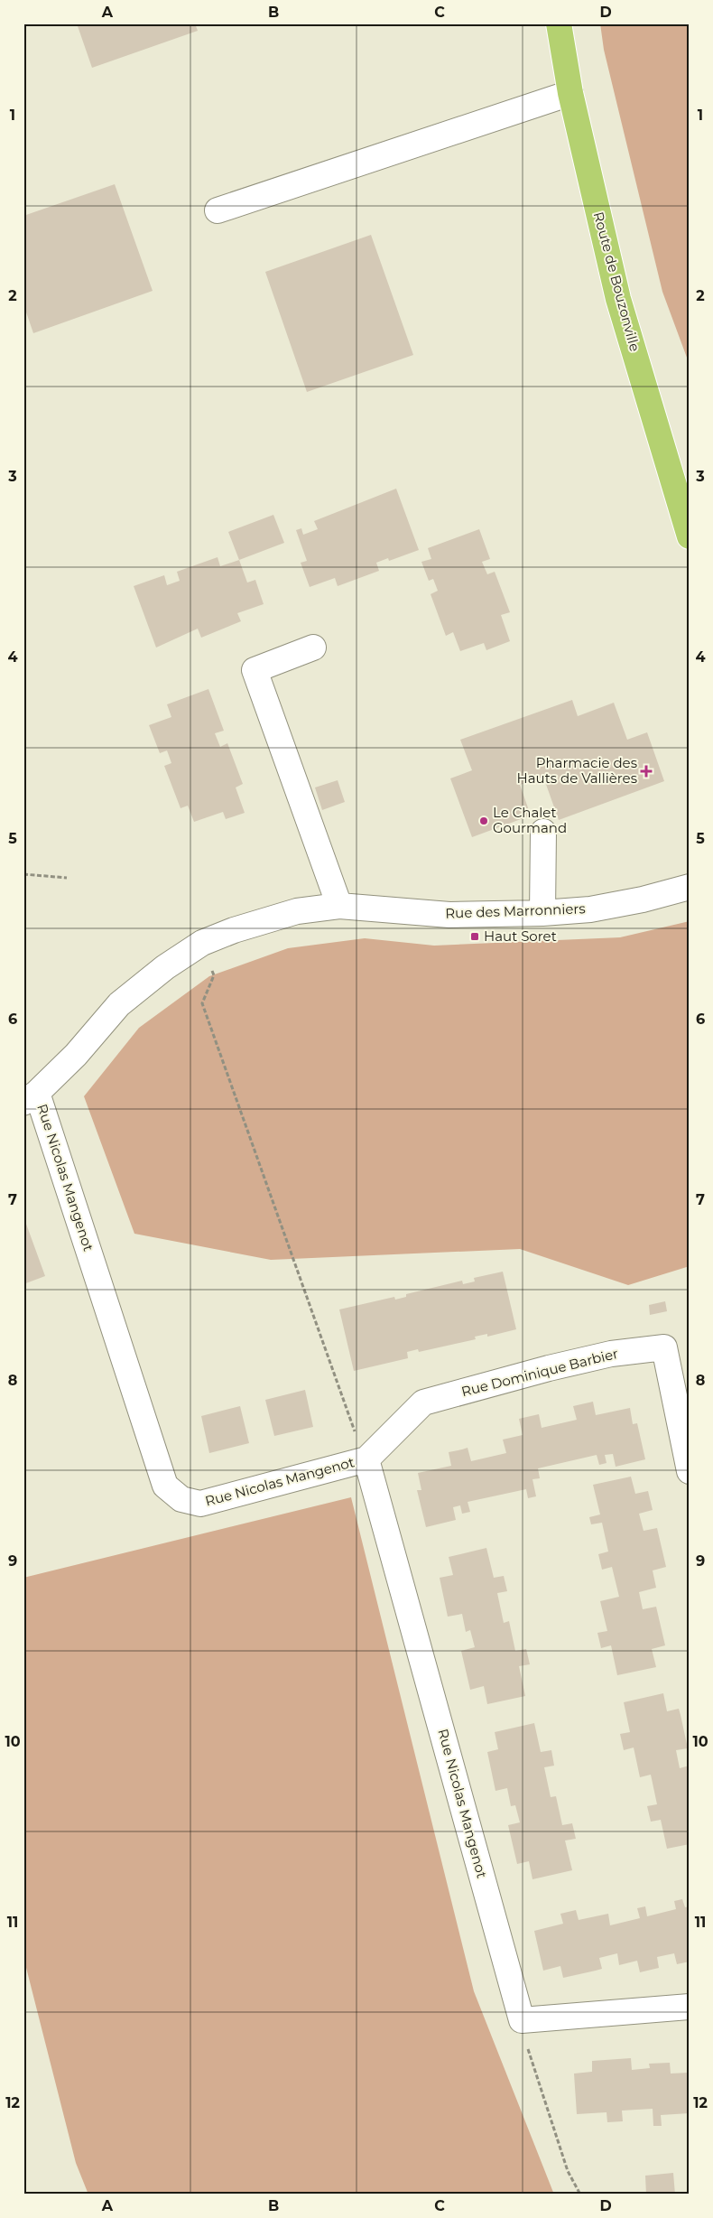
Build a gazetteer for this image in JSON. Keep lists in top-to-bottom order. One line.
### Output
{"streets":{"main road":["Route de Bouzonville"],"street":["Rue des Marronniers","Rue Nicolas Mangenot","Rue Dominique Barbier"]},"crossings":[["Rue des Marronniers","Rue Nicolas Mangenot"],["Rue Nicolas Mangenot","Rue Dominique Barbier"]],"places":{"health":["Pharmacie des Hauts de Vallières"],"other":["Le Chalet Gourmand"],"transit":["Haut Soret"]},"grid":{"columns":["A","B","C","D"],"rows":["1","2","3","4","5","6","7","8","9","10","11","12"]}}
